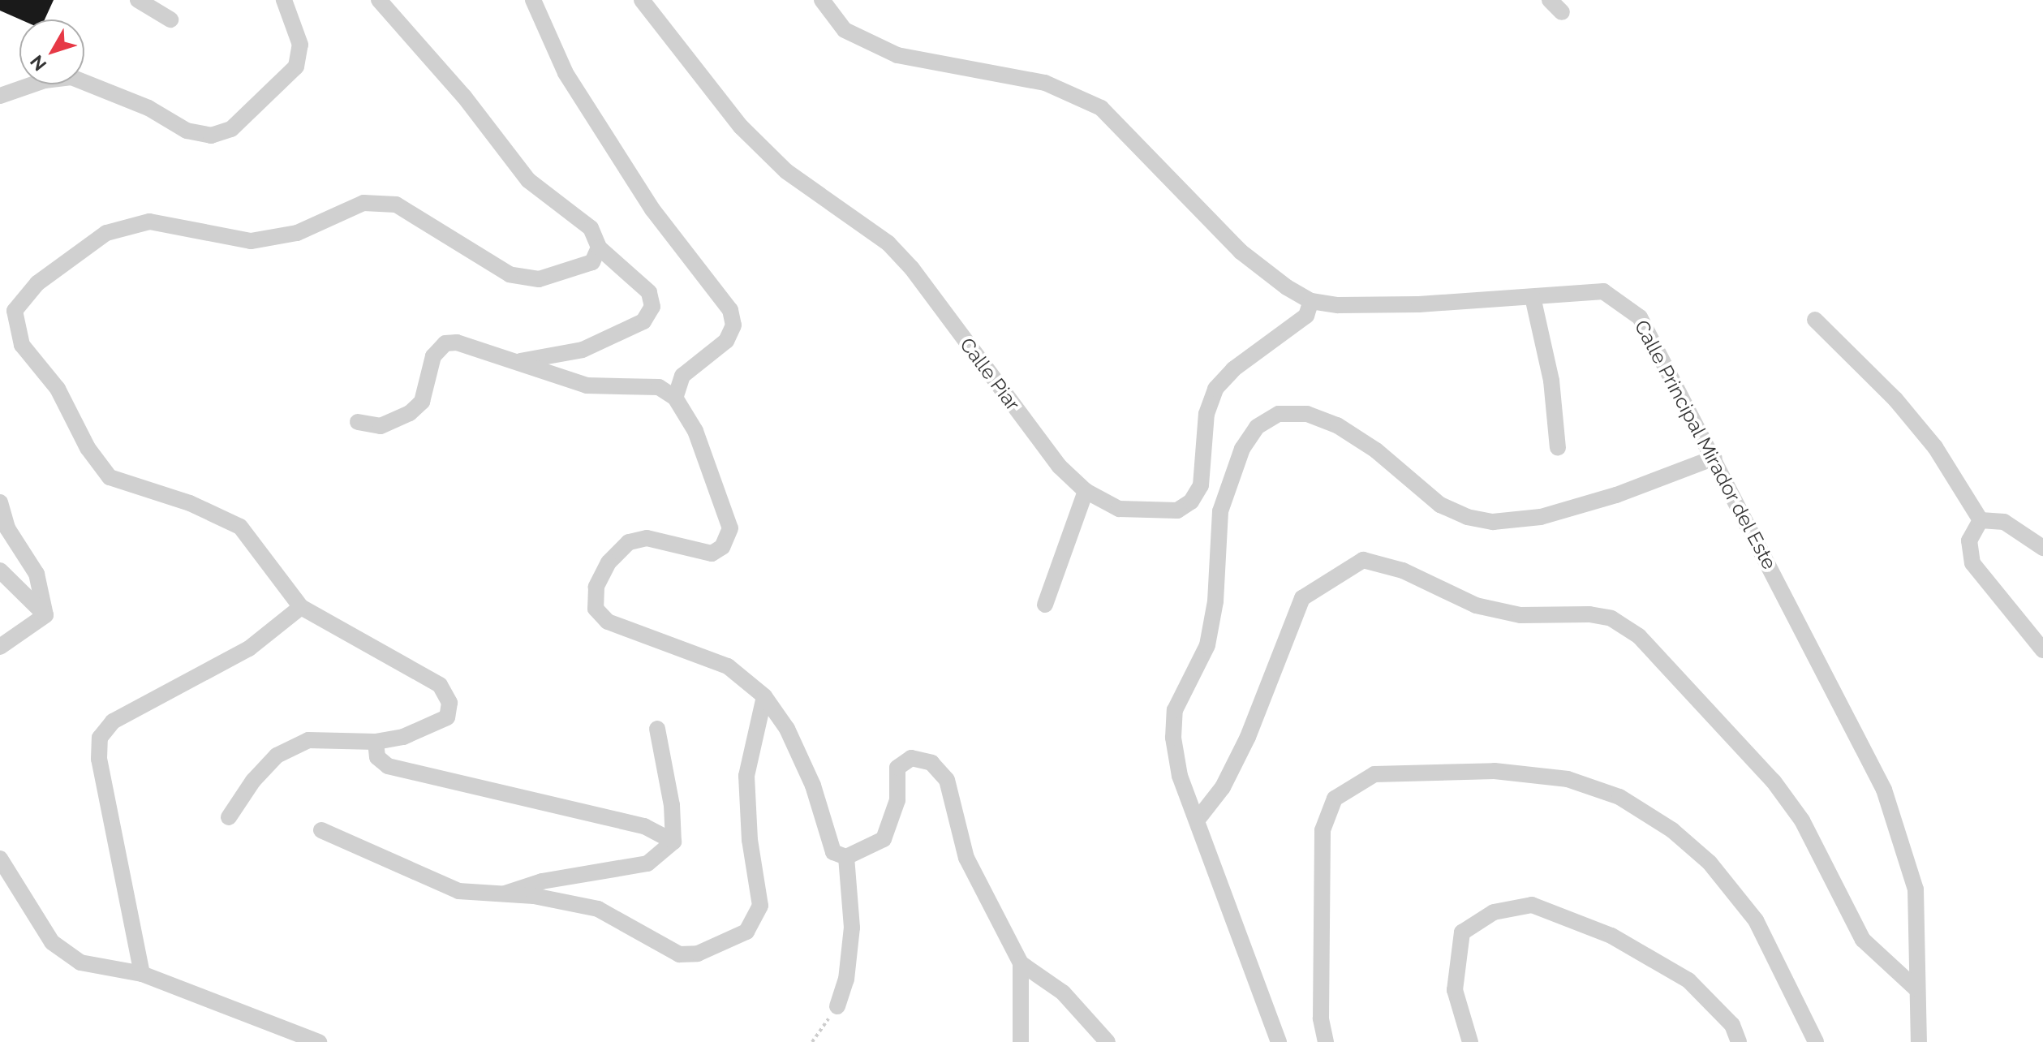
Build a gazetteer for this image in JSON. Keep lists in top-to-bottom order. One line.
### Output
{"streets":{"street":["Calle Piar","Calle Principal Mirador del Este"]},"crossings":[["Calle Piar","Calle Principal Mirador del Este"]],"north":"bottom left"}
